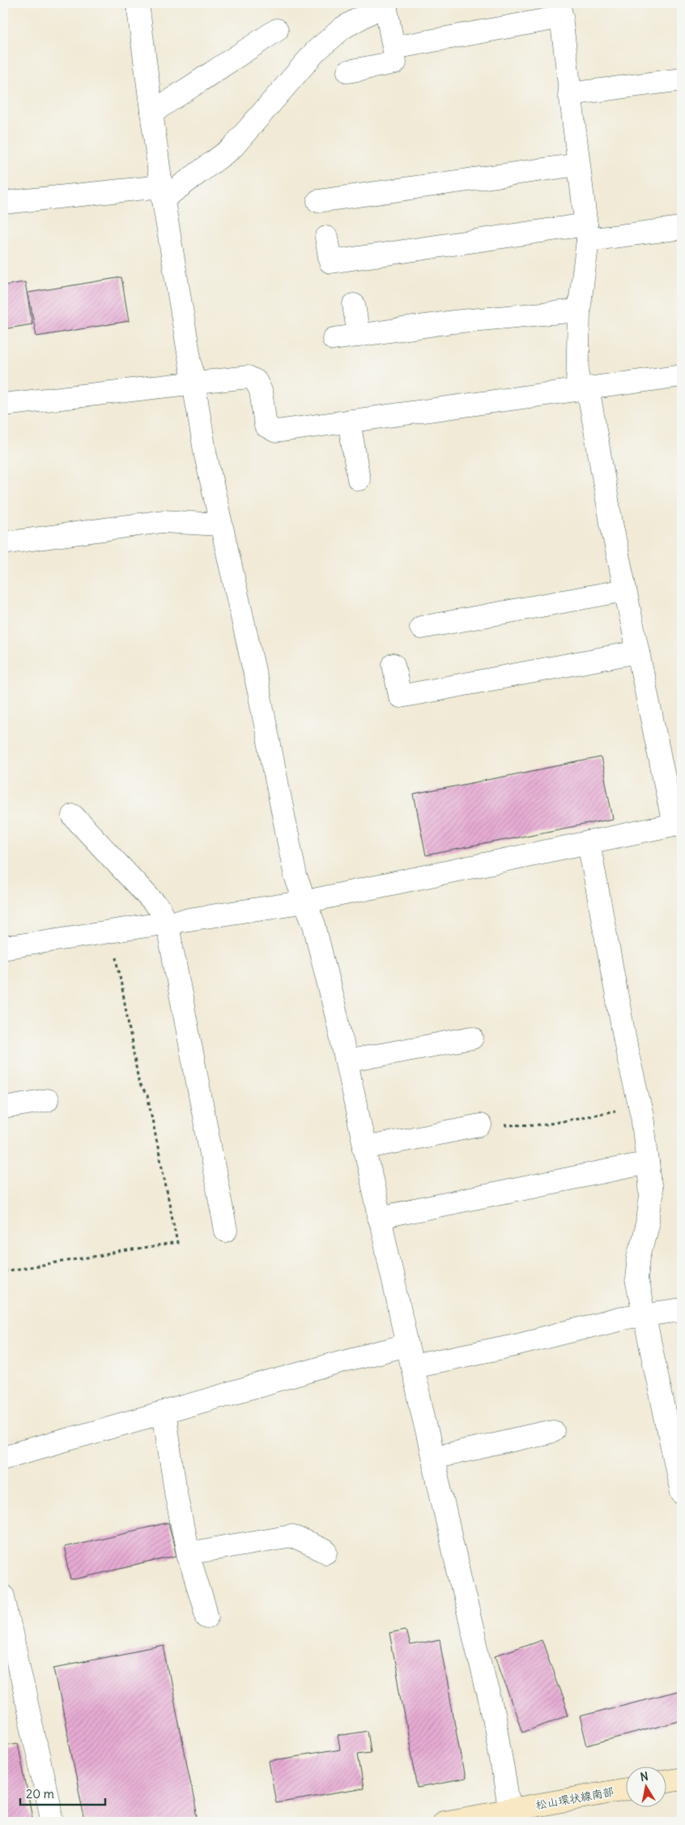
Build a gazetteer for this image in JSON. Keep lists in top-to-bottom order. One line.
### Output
{"streets":{"street":["松山環状線南部"]},"scale_bar":"20 m","north":"top"}
